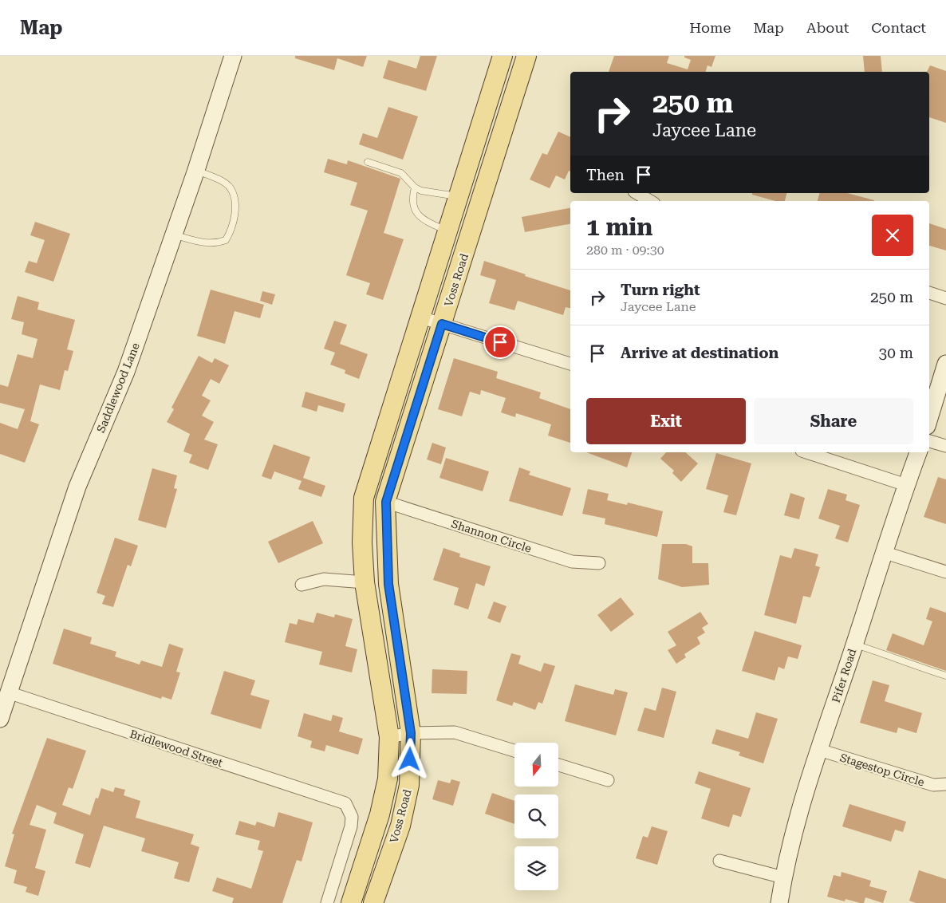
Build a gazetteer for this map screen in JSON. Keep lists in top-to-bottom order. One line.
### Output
{"streets":{"main road":["Voss Road"],"street":["Saddlewood Lane","Shannon Circle","Pifer Road","Bridlewood Street","Stagestop Circle"]},"crossings":[["Voss Road","Shannon Circle"],["Saddlewood Lane","Bridlewood Street"],["Pifer Road","Stagestop Circle"]],"north":"bottom","page":{"header":"Map","nav":["Home","Map","About","Contact"],"turn":["250 m","Jaycee Lane"],"then":"Then","heading":["1 min","280 m · 09:30"],"list":[{"name":"Turn right","note":"Jaycee Lane","value":"250 m"},{"name":"Arrive at destination","value":"30 m"}],"buttons":["Exit","Share"]}}
